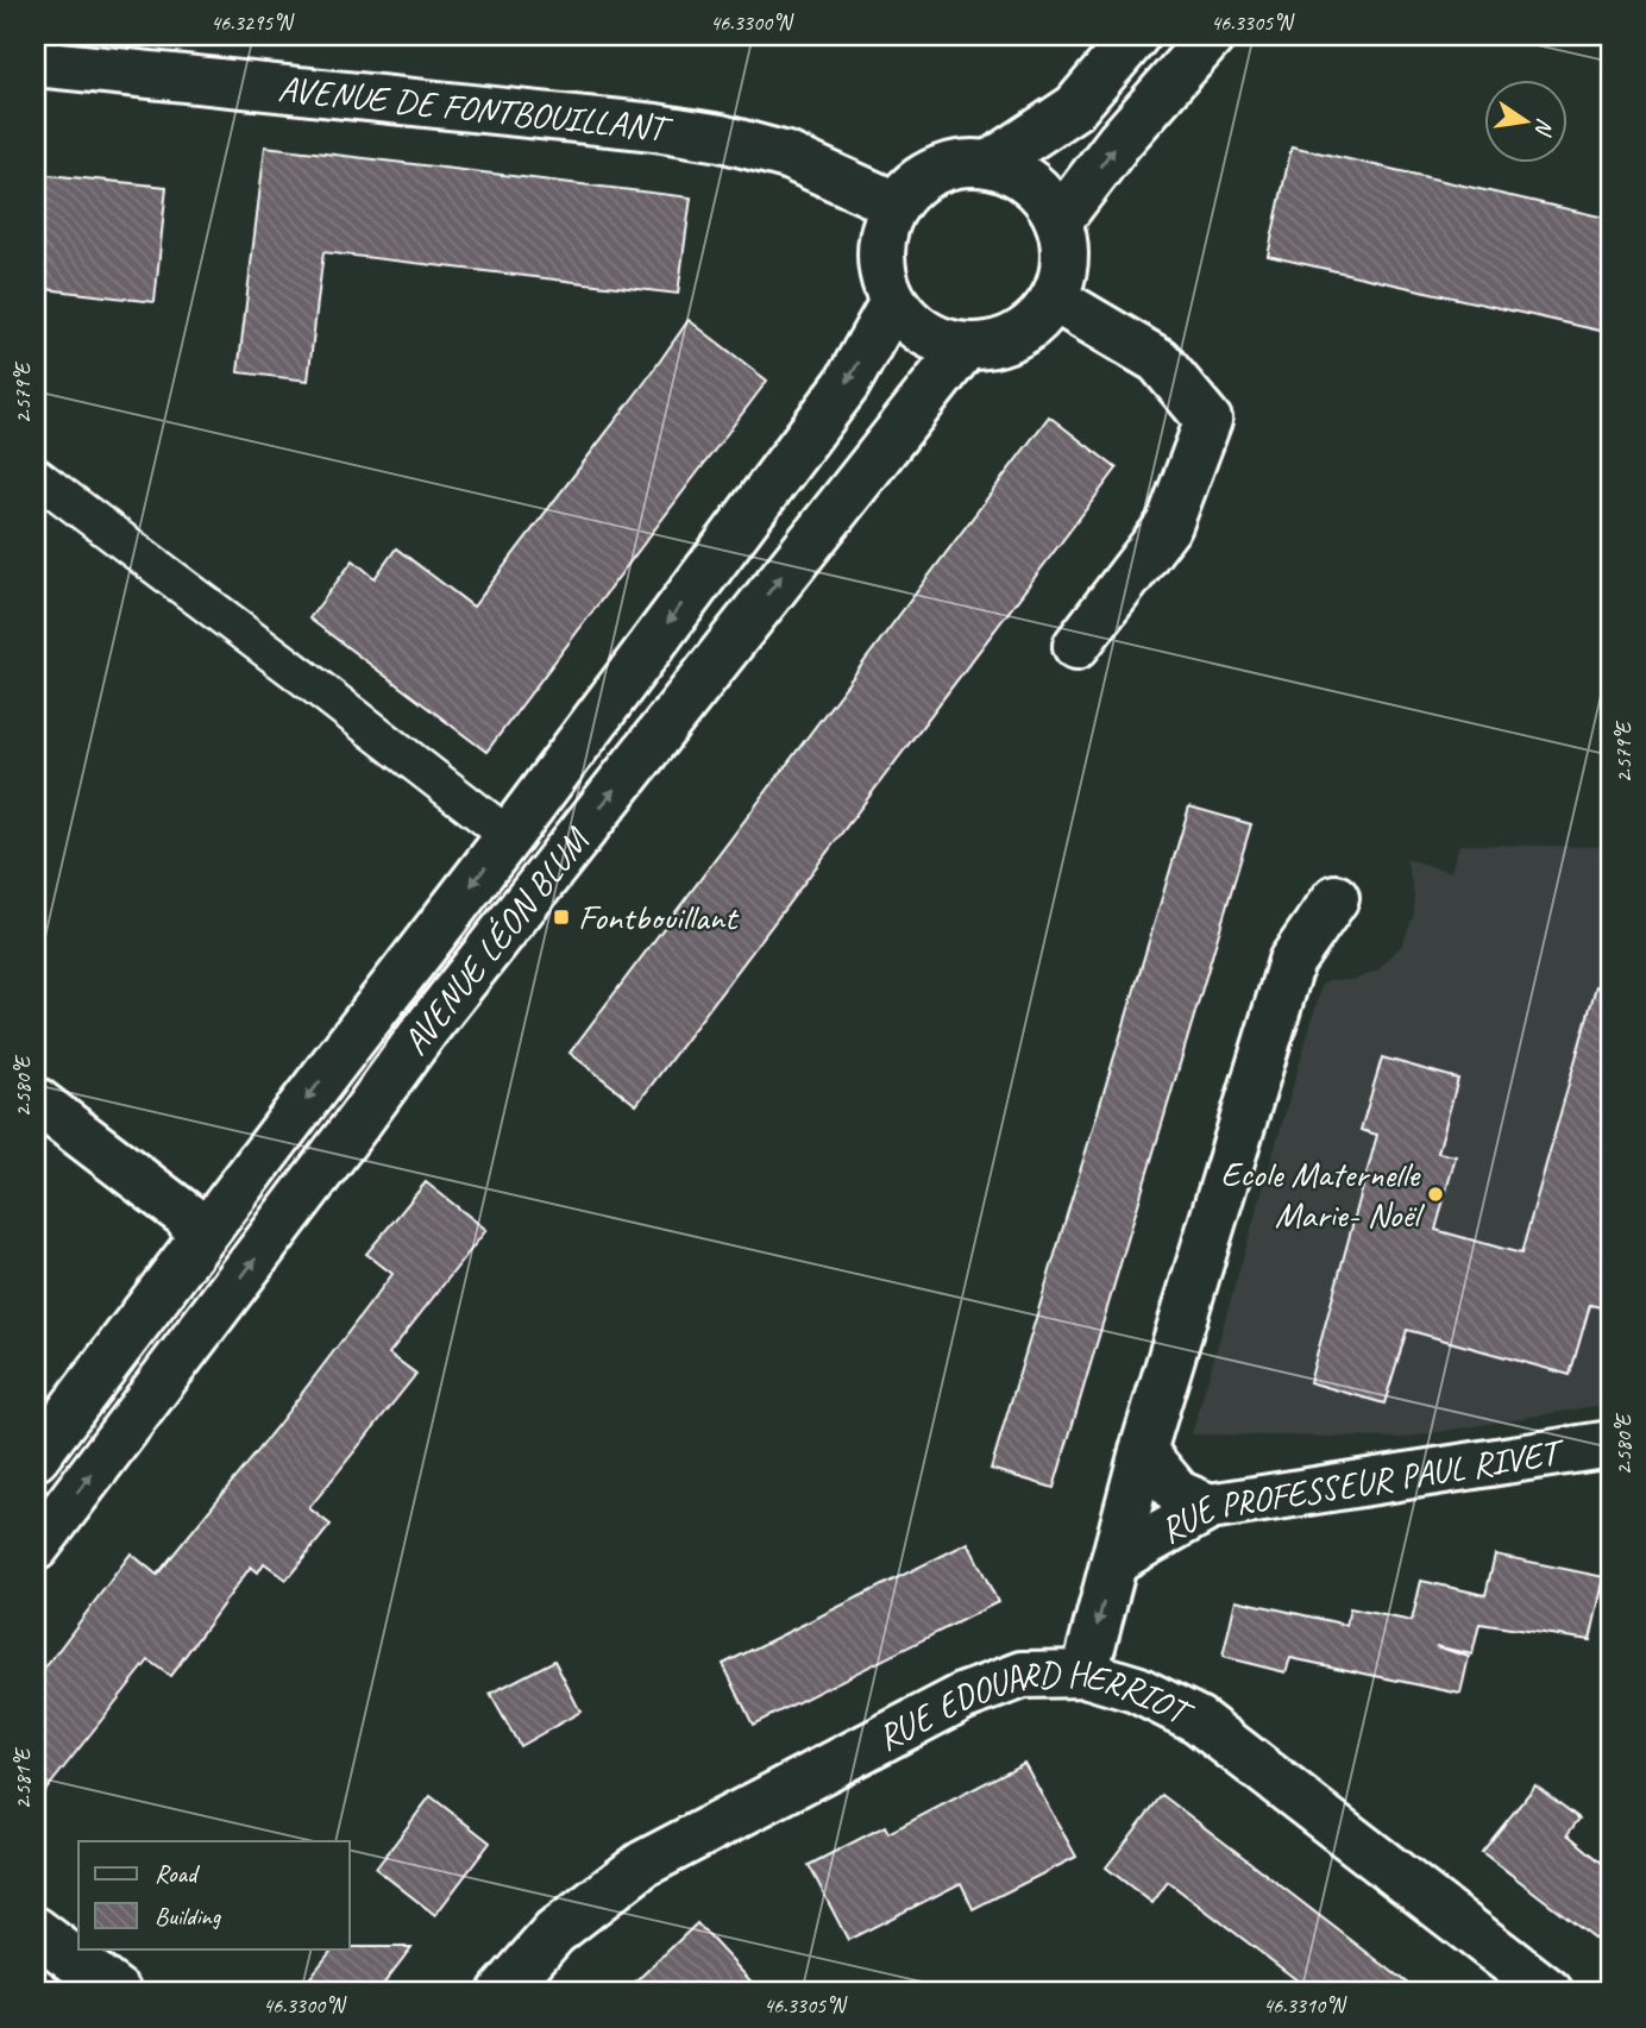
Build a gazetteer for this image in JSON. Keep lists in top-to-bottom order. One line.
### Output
{"streets":{"street":["AVENUE DE FONTBOUILLANT","AVENUE LÉON BLUM","RUE PROFESSEUR PAUL RIVET","RUE EDOUARD HERRIOT"]},"crossings":[["AVENUE DE FONTBOUILLANT","AVENUE LÉON BLUM"]],"places":{"transit":["Fontbouillant"],"other":["Ecole Maternelle Marie- Noël"]},"legend":["Road","Building"],"north":"right","coordinates":["46.3295°N","46.3300°N","46.3305°N","2.579°E","2.580°E","2.581°E","46.3310°N"]}
